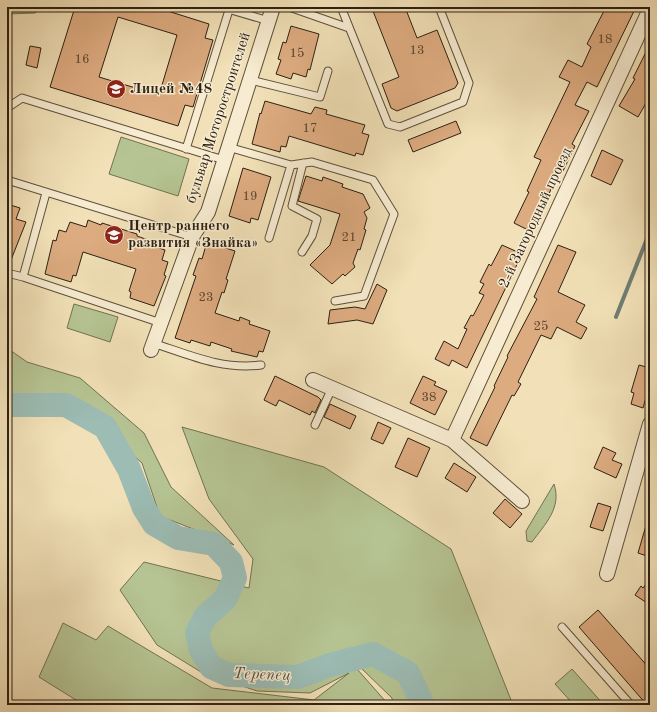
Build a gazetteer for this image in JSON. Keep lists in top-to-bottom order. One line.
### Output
{"streets":{"street":["бульвар Моторостроителей","2-й Загородный проезд"]},"water":["Терепец"],"places":{"school or university":["Лицей №48","Центр раннего развития «Знайка»"]},"house_numbers":["18","13","15","16","17","19","21","23","25","38"]}
